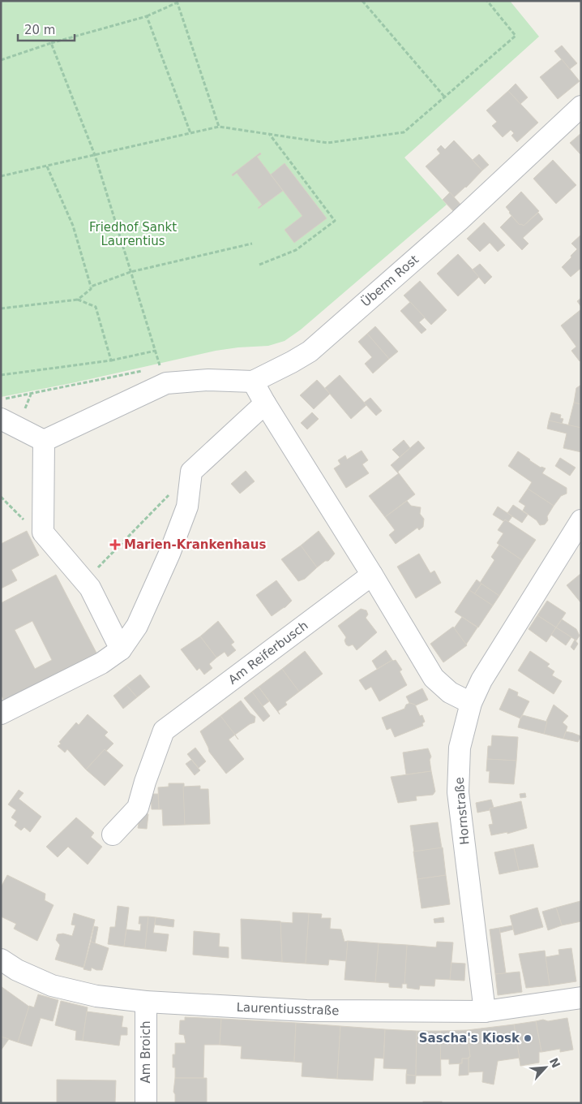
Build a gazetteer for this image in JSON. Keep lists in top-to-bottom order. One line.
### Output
{"streets":{"street":["Überm Rost","Am Reiferbusch","Hornstraße","Laurentiusstraße","Am Broich"]},"crossings":[["Hornstraße","Laurentiusstraße"],["Laurentiusstraße","Am Broich"]],"parks":["Friedhof Sankt Laurentius"],"places":{"health":["Marien-Krankenhaus"],"other":["Sascha's Kiosk"]},"scale_bar":"20 m","north":"top right"}
